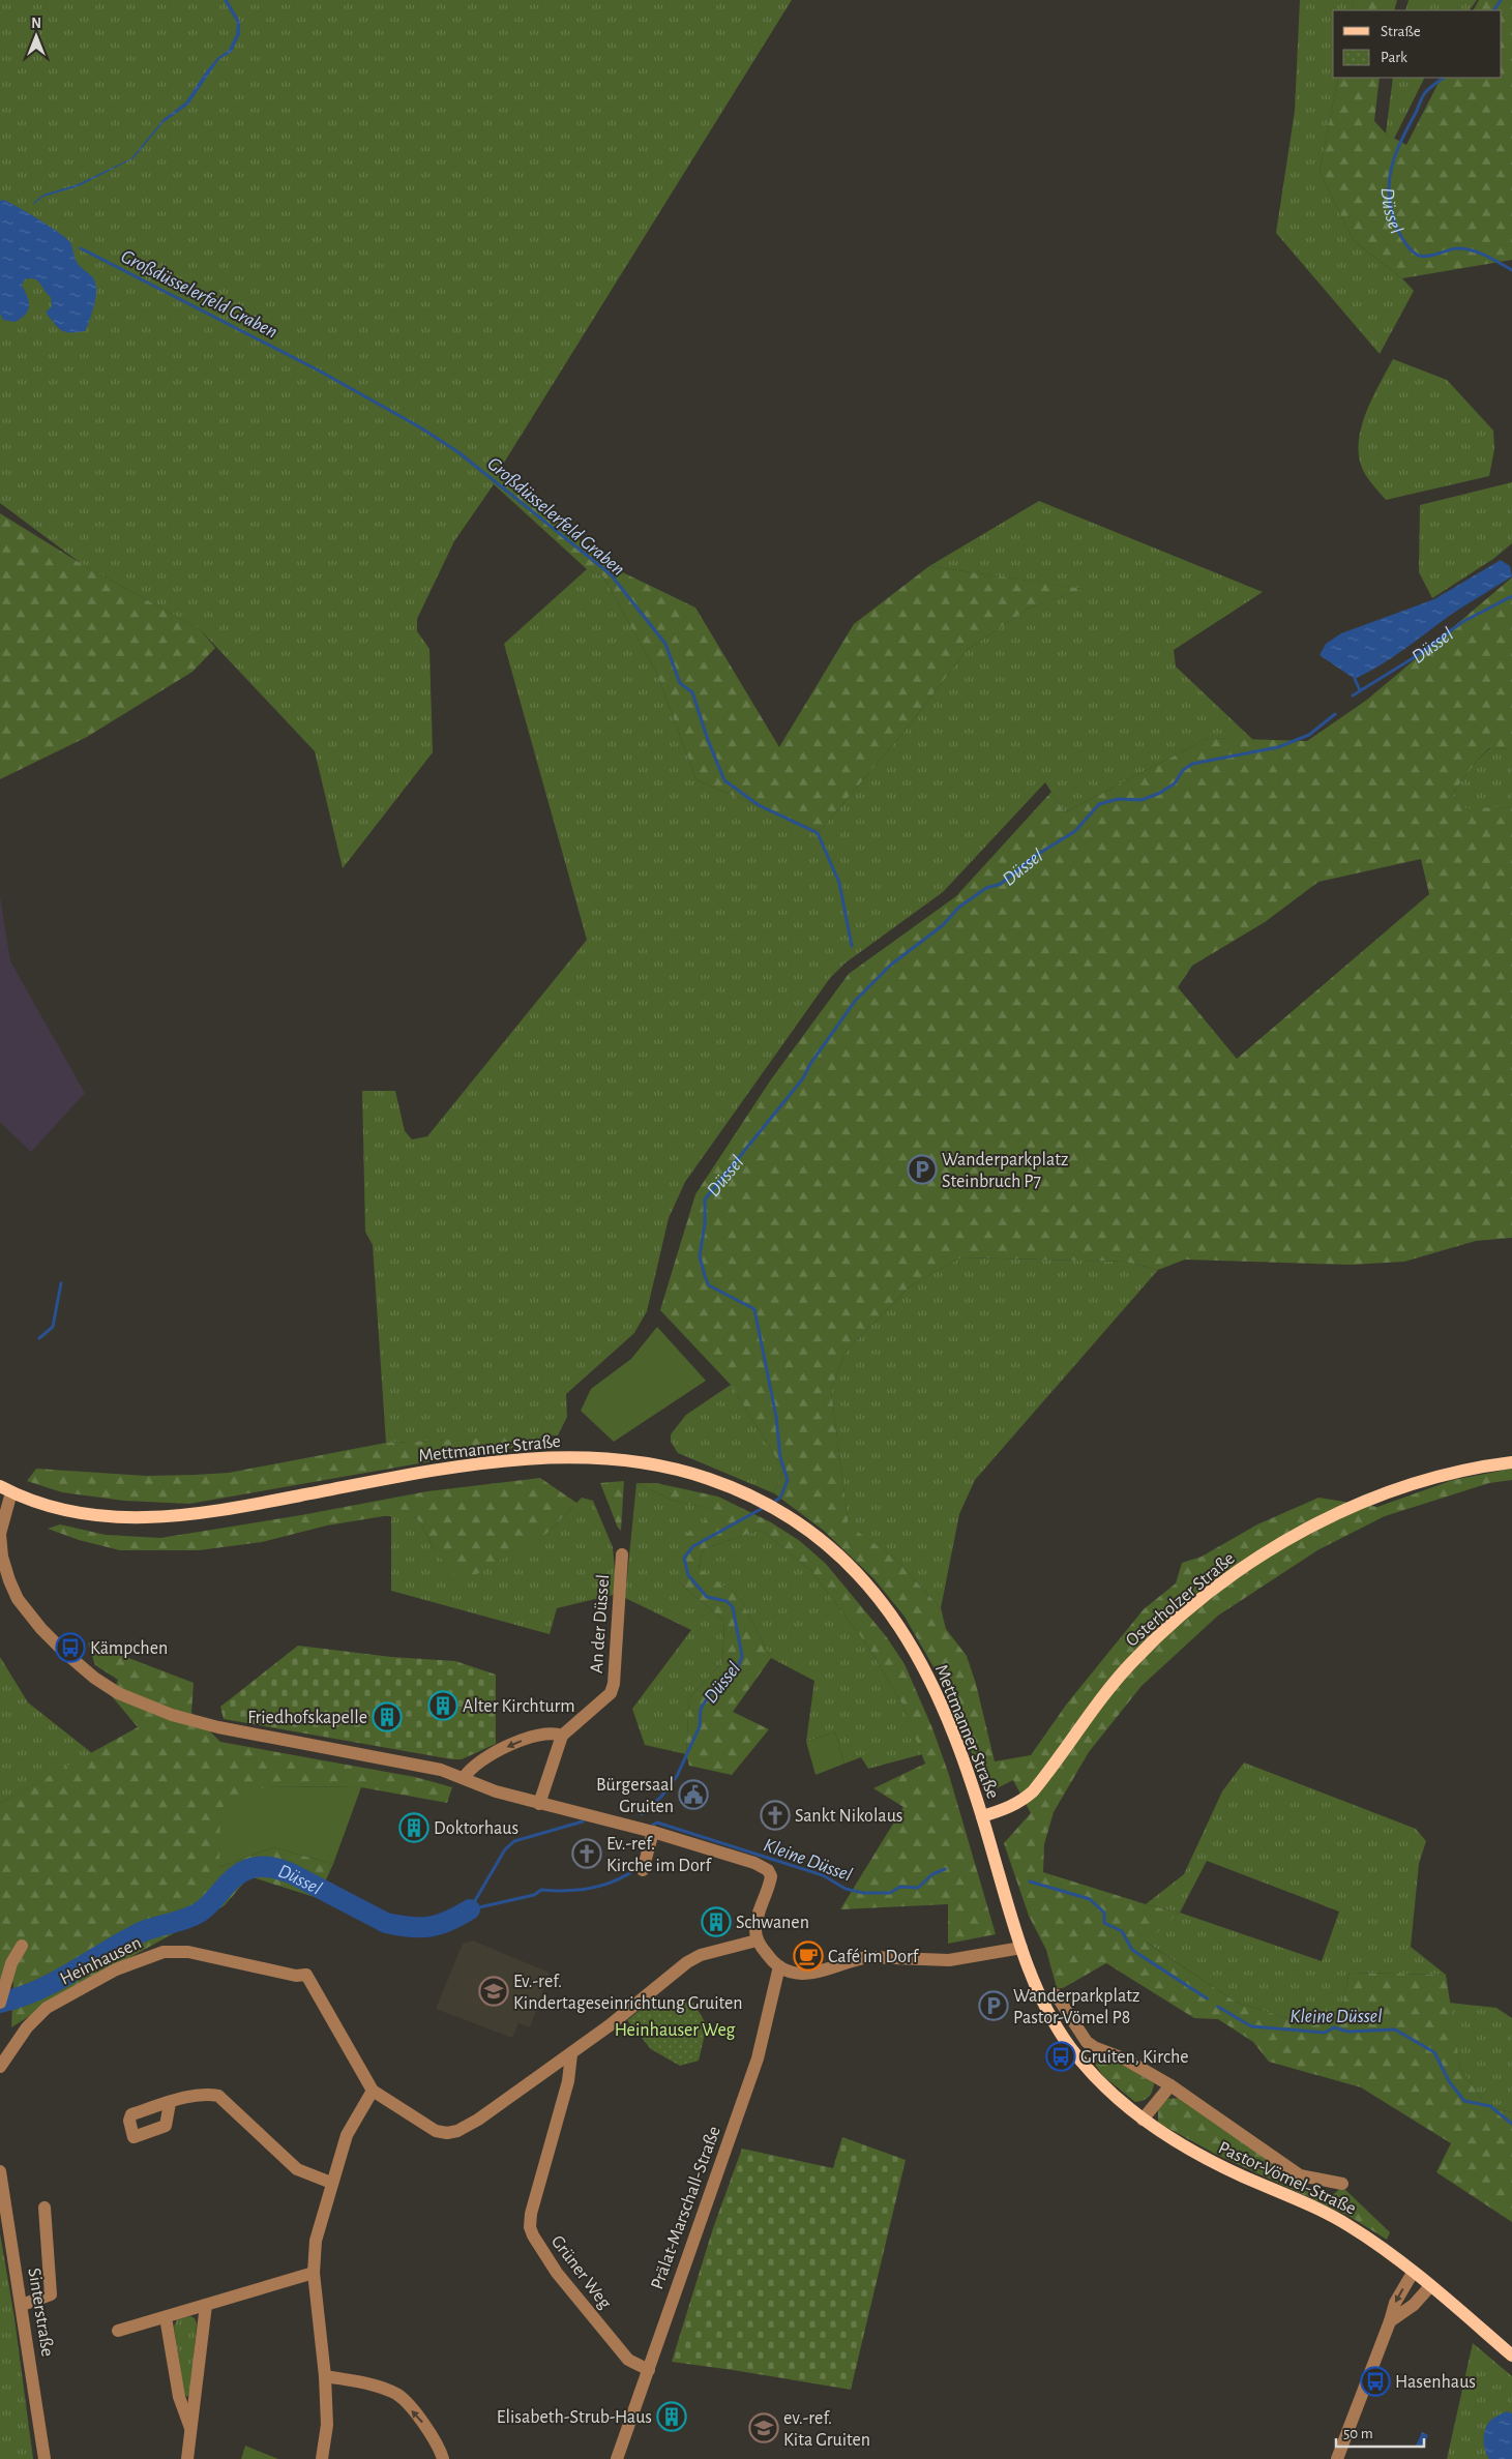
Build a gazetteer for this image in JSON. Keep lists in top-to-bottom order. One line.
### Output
{"streets":{"main road":["Mettmanner Straße","Osterholzer Straße","Pastor-Vömel-Straße"],"street":["An der Düssel","Heinhausen","Prälat-Marschall-Straße","Grüner Weg","Sinterstraße"]},"crossings":[["Mettmanner Straße","Osterholzer Straße"],["Mettmanner Straße","Pastor-Vömel-Straße"],["Prälat-Marschall-Straße","Grüner Weg"]],"water":["Düssel","Großdüsselerfeld Graben","Kleine Düssel"],"parks":["Heinhauser Weg"],"places":{"parking":["Wanderparkplatz Steinbruch P7","Wanderparkplatz Pastor-Vömel P8"],"bus stop":["Kämpchen","Gruiten, Kirche","Hasenhaus"],"building":["Alter Kirchturm","Friedhofskapelle","Doktorhaus","Schwanen","Elisabeth-Strub-Haus"],"public building":["Bürgersaal Gruiten"],"church":["Sankt Nikolaus","Ev.-ref. Kirche im Dorf"],"cafe":["Café im Dorf"],"school or university":["Ev.-ref. Kindertageseinrichtung Gruiten","ev.-ref. Kita Gruiten"]},"legend":["Straße","Park"],"scale_bar":"50 m","north":"top"}
